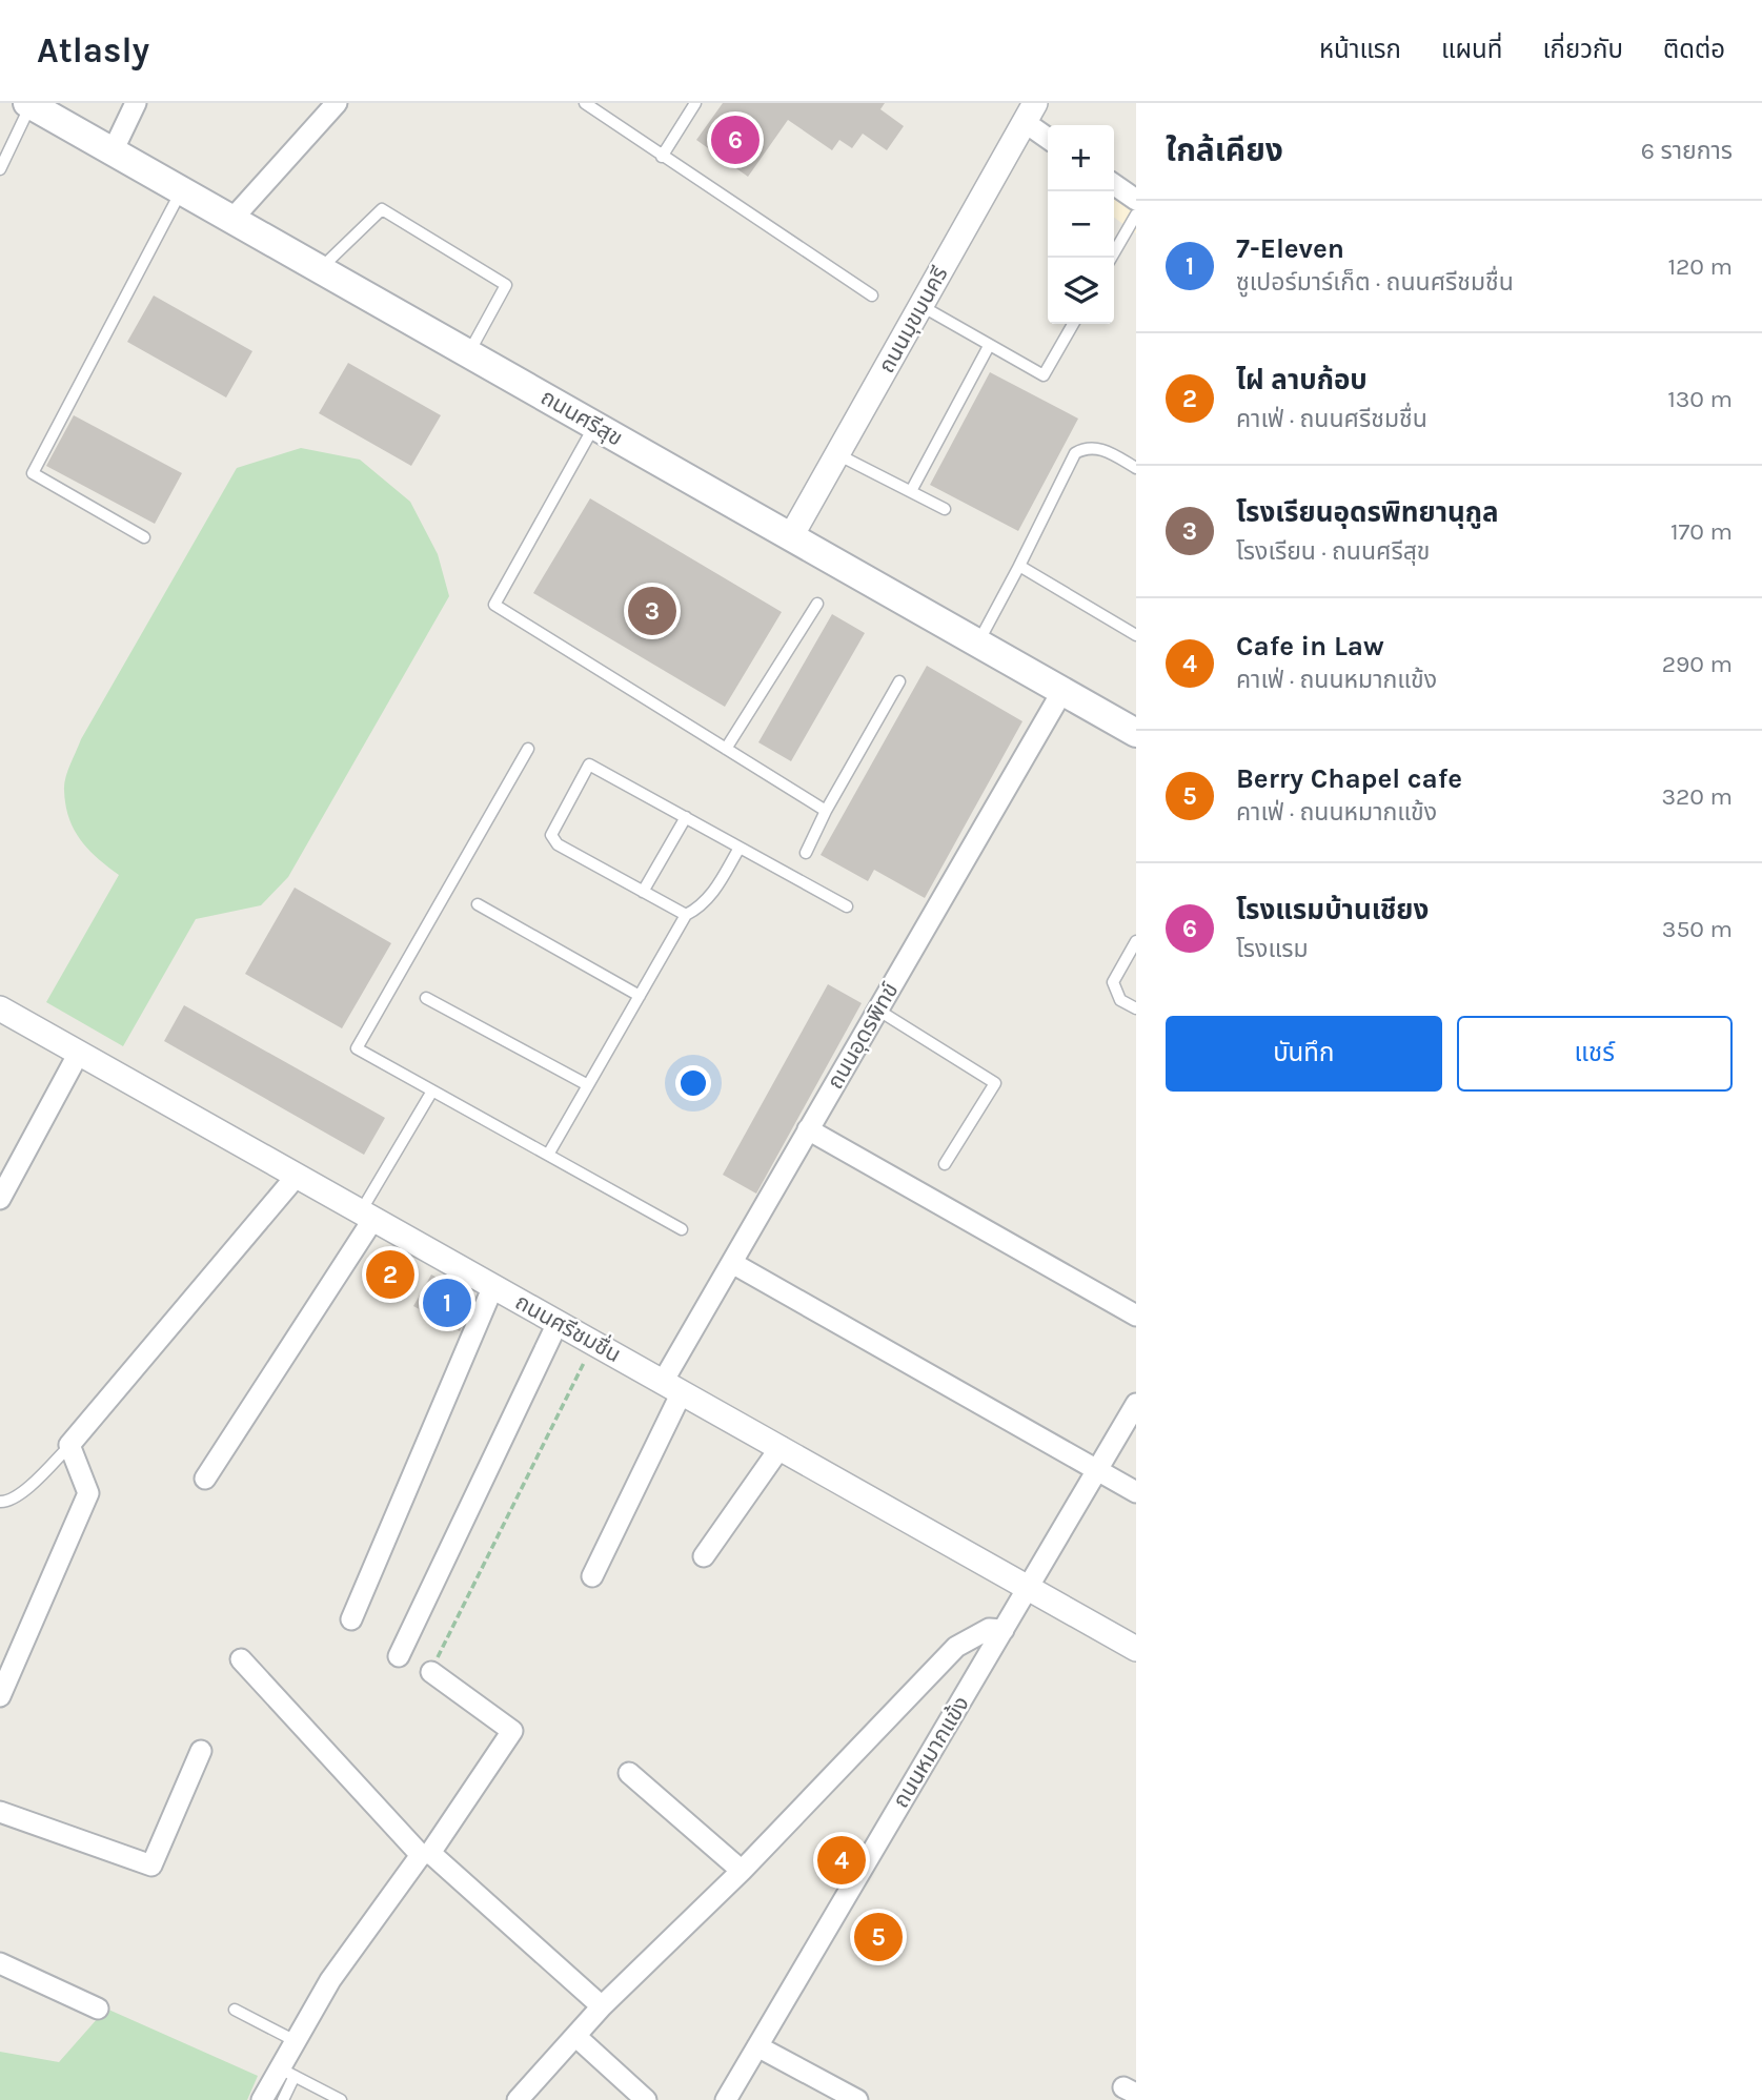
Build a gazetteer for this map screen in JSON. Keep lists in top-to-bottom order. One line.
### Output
{"streets":{"main road":["ถนนศรีสุข"],"street":["ถนนมุขมนครี","ถนนอุดรพิทข์","ถนนศรีชมชื่น","ถนนหมากแข้ง"]},"crossings":[["ถนนมุขมนครี","ถนนศรีสุข"],["ถนนศรีสุข","ถนนอุดรพิทข์"],["ถนนอุดรพิทข์","ถนนศรีชมชื่น"],["ถนนศรีชมชื่น","ถนนหมากแข้ง"]],"page":{"header":"Atlasly","nav":["หน้าแรก","แผนที่","เกี่ยวกับ","ติดต่อ"],"heading":["ใกล้เคียง","6 รายการ"],"pins":["6","3","2","1","4","5"],"map_buttons":["+","−"],"list":[{"mark":"1","name":"7-Eleven","note":"ซูเปอร์มาร์เก็ต · ถนนศรีชมชื่น","value":"120 m"},{"mark":"2","name":"ไฝ ลาบก้อบ","note":"คาเฟ่ · ถนนศรีชมชื่น","value":"130 m"},{"mark":"3","name":"โรงเรียนอุดรพิทยานุกูล","note":"โรงเรียน · ถนนศรีสุข","value":"170 m"},{"mark":"4","name":"Cafe in Law","note":"คาเฟ่ · ถนนหมากแข้ง","value":"290 m"},{"mark":"5","name":"Berry Chapel cafe","note":"คาเฟ่ · ถนนหมากแข้ง","value":"320 m"},{"mark":"6","name":"โรงแรมบ้านเชียง","note":"โรงแรม","value":"350 m"}],"buttons":["บันทึก","แชร์"]}}
